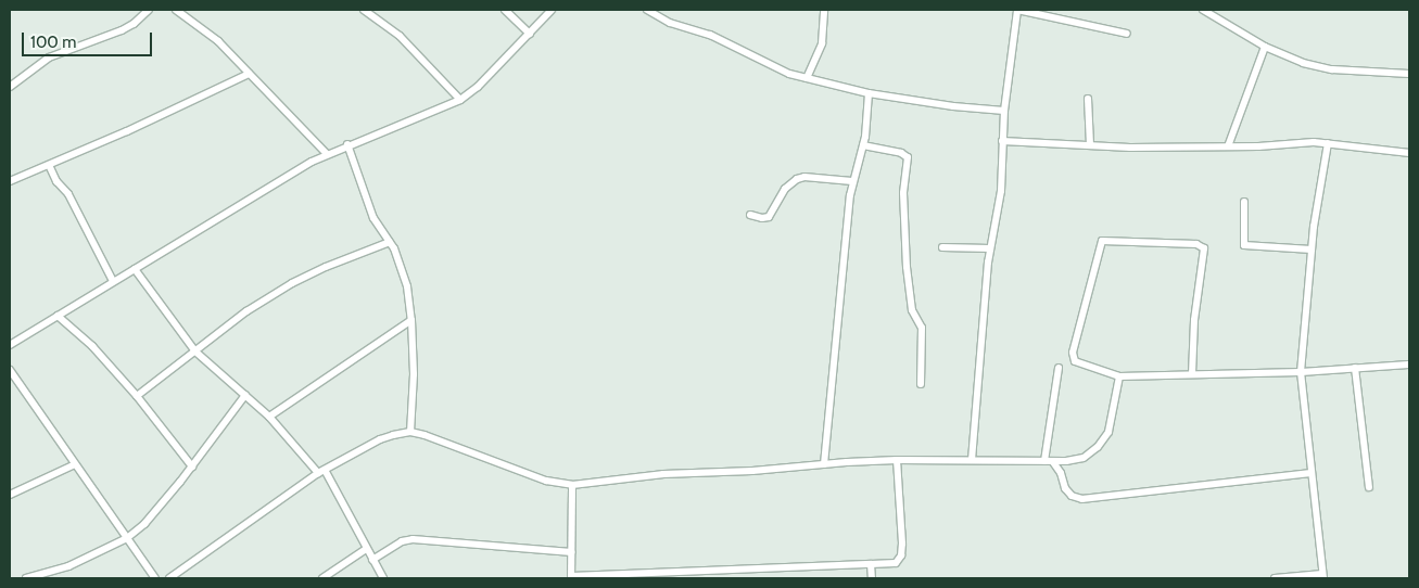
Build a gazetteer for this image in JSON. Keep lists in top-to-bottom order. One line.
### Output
{"scale_bar":"100 m"}
